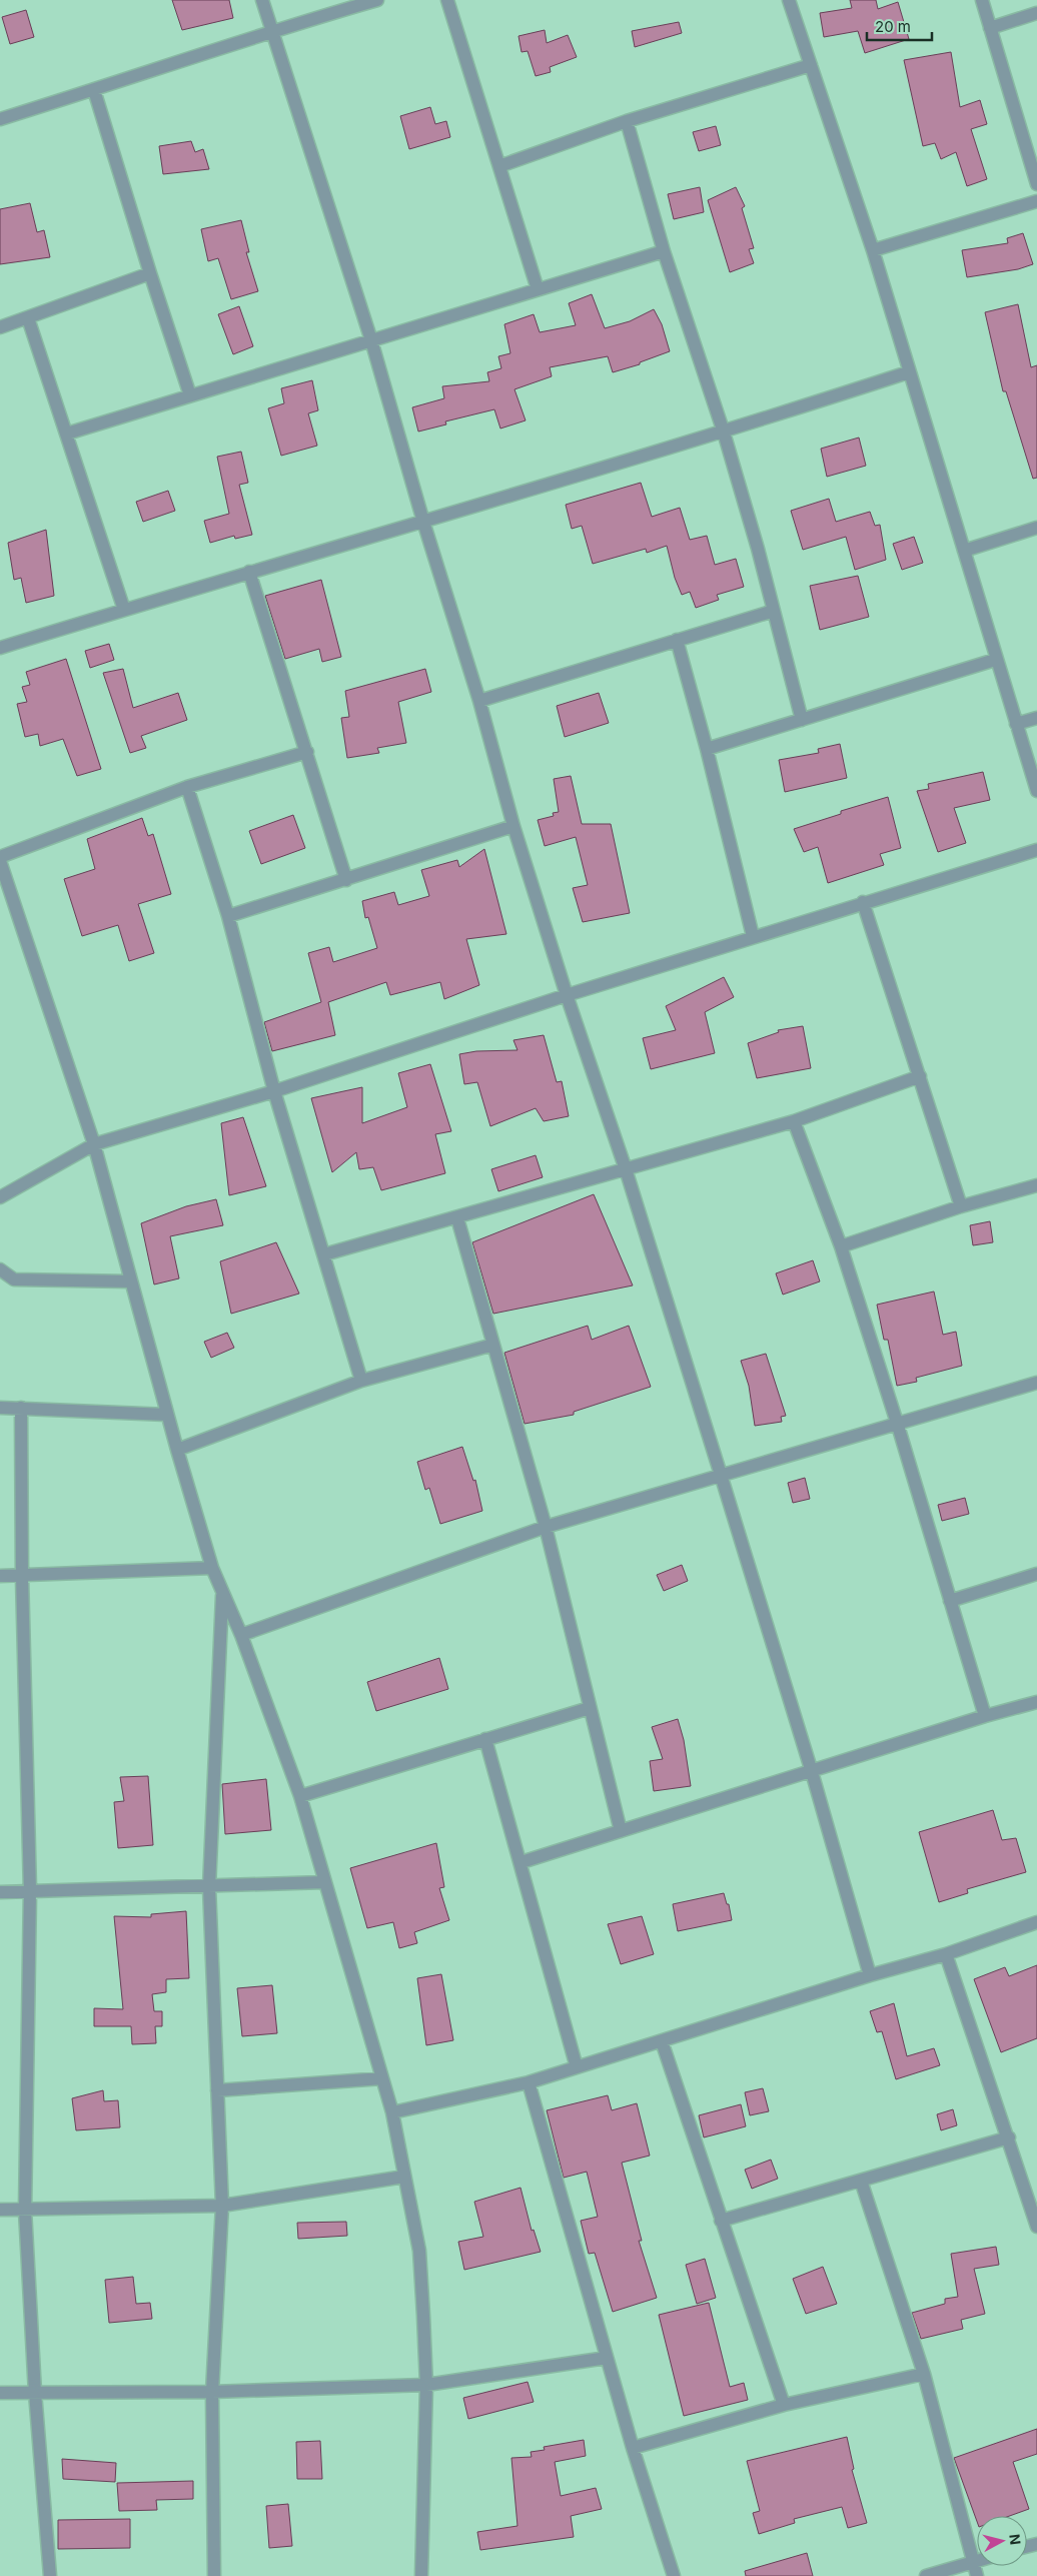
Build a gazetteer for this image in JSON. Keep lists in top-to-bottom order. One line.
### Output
{"scale_bar":"20 m","north":"right"}
